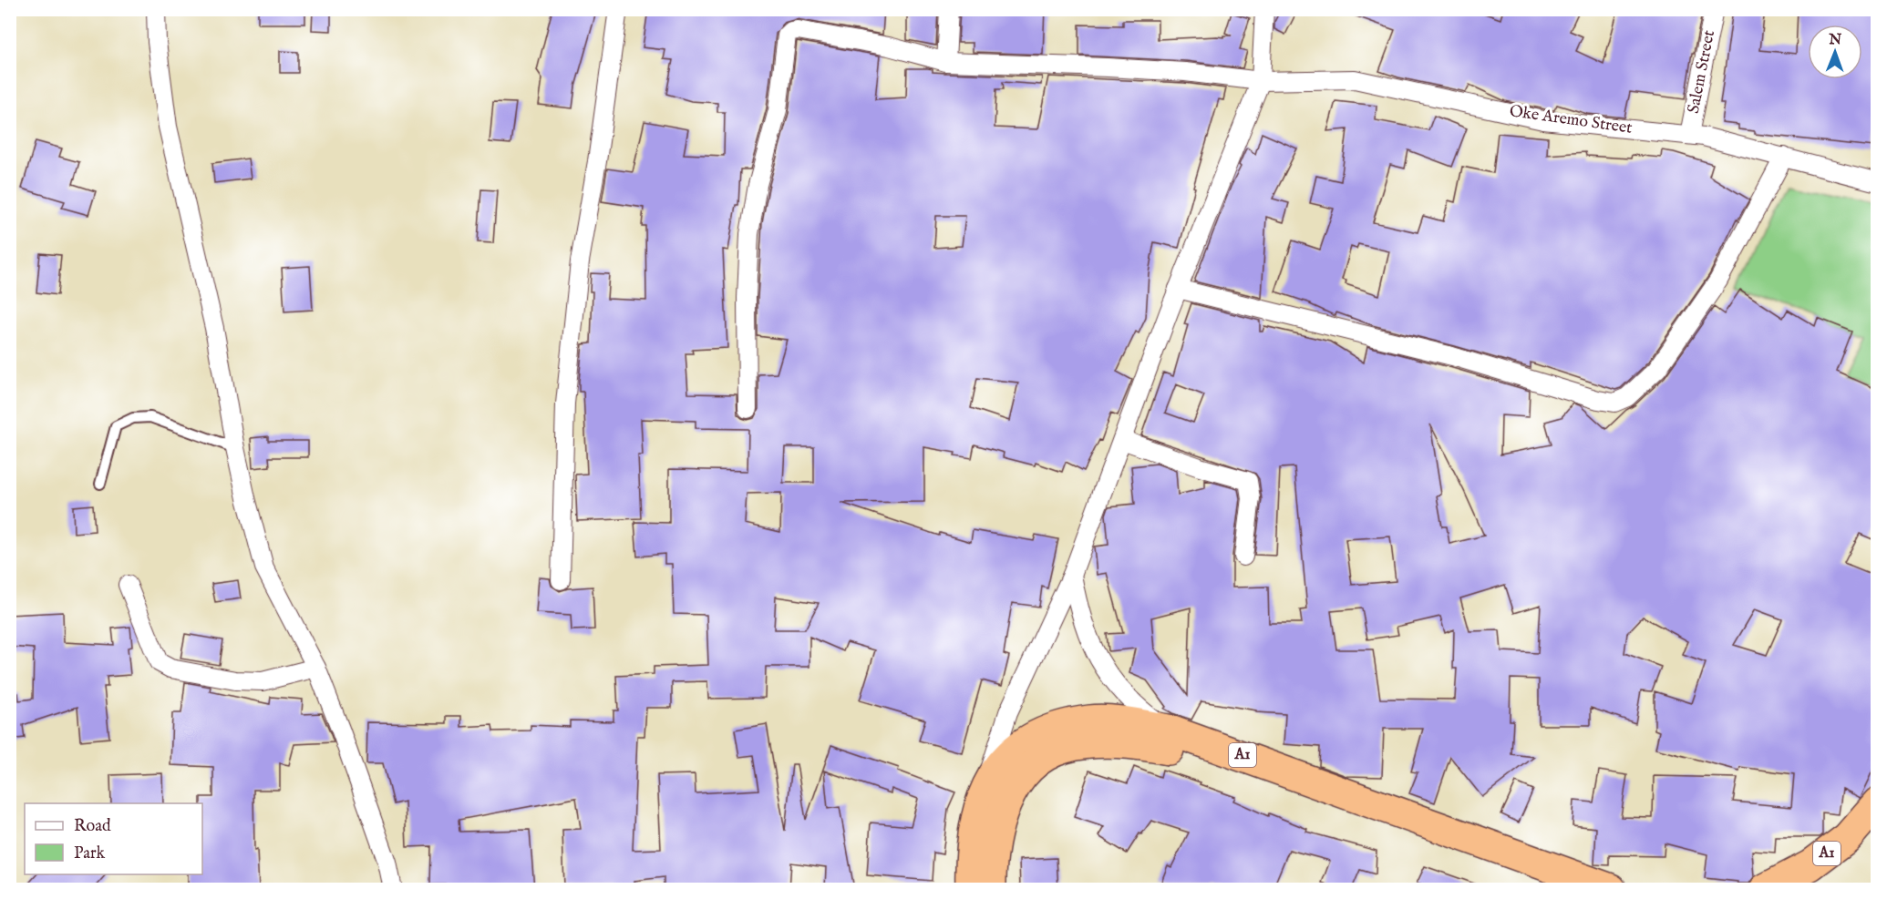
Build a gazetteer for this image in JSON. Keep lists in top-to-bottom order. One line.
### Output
{"streets":{"highway":["A1"],"street":["Salem Street","Oke Aremo Street"]},"crossings":[["Salem Street","Oke Aremo Street"]],"legend":["Road","Park"],"north":"top"}
